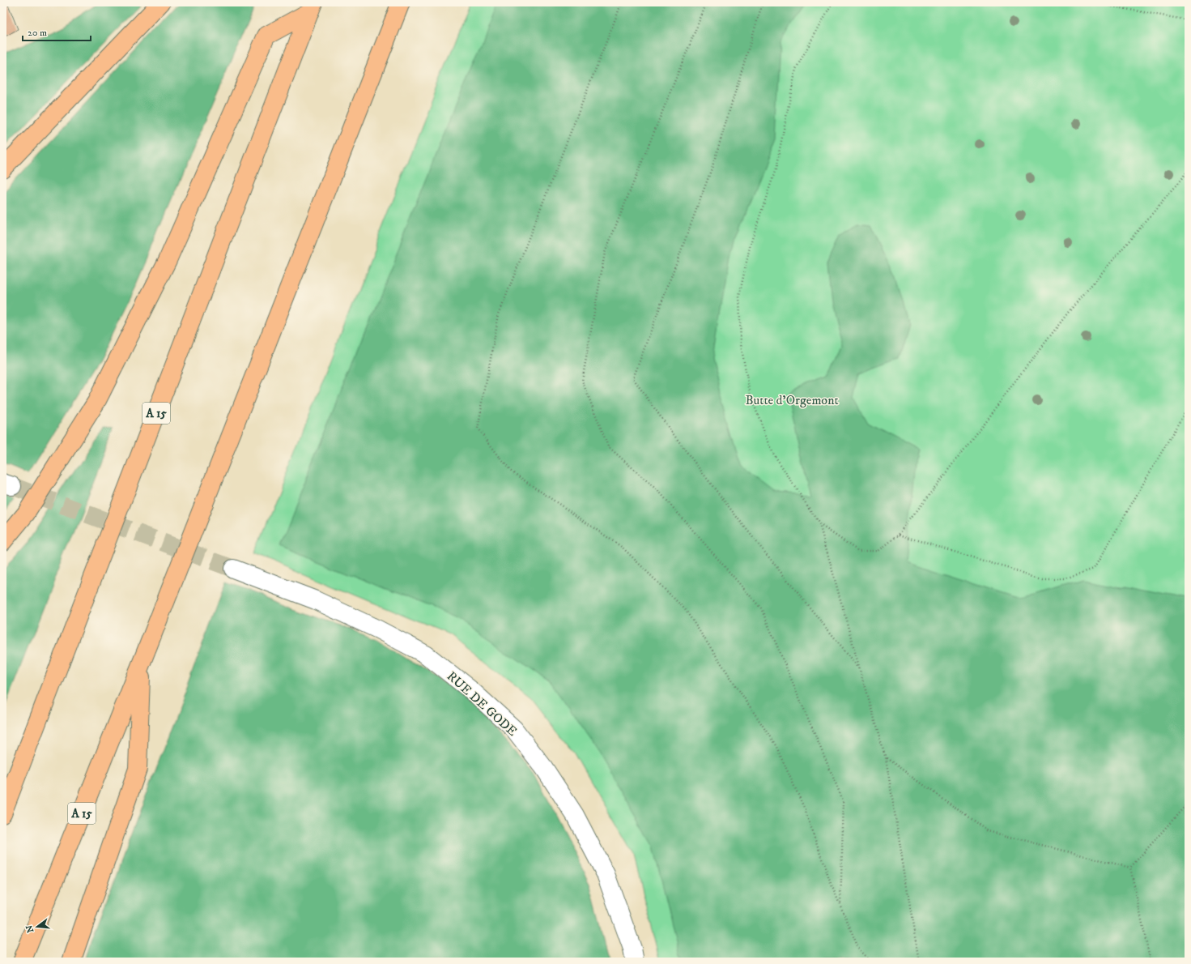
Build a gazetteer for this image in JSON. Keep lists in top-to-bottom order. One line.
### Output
{"streets":{"highway":["A 15"],"street":["RUE DE GODE"]},"parks":["Butte d'Orgemont"],"scale_bar":"20 m","north":"left"}
